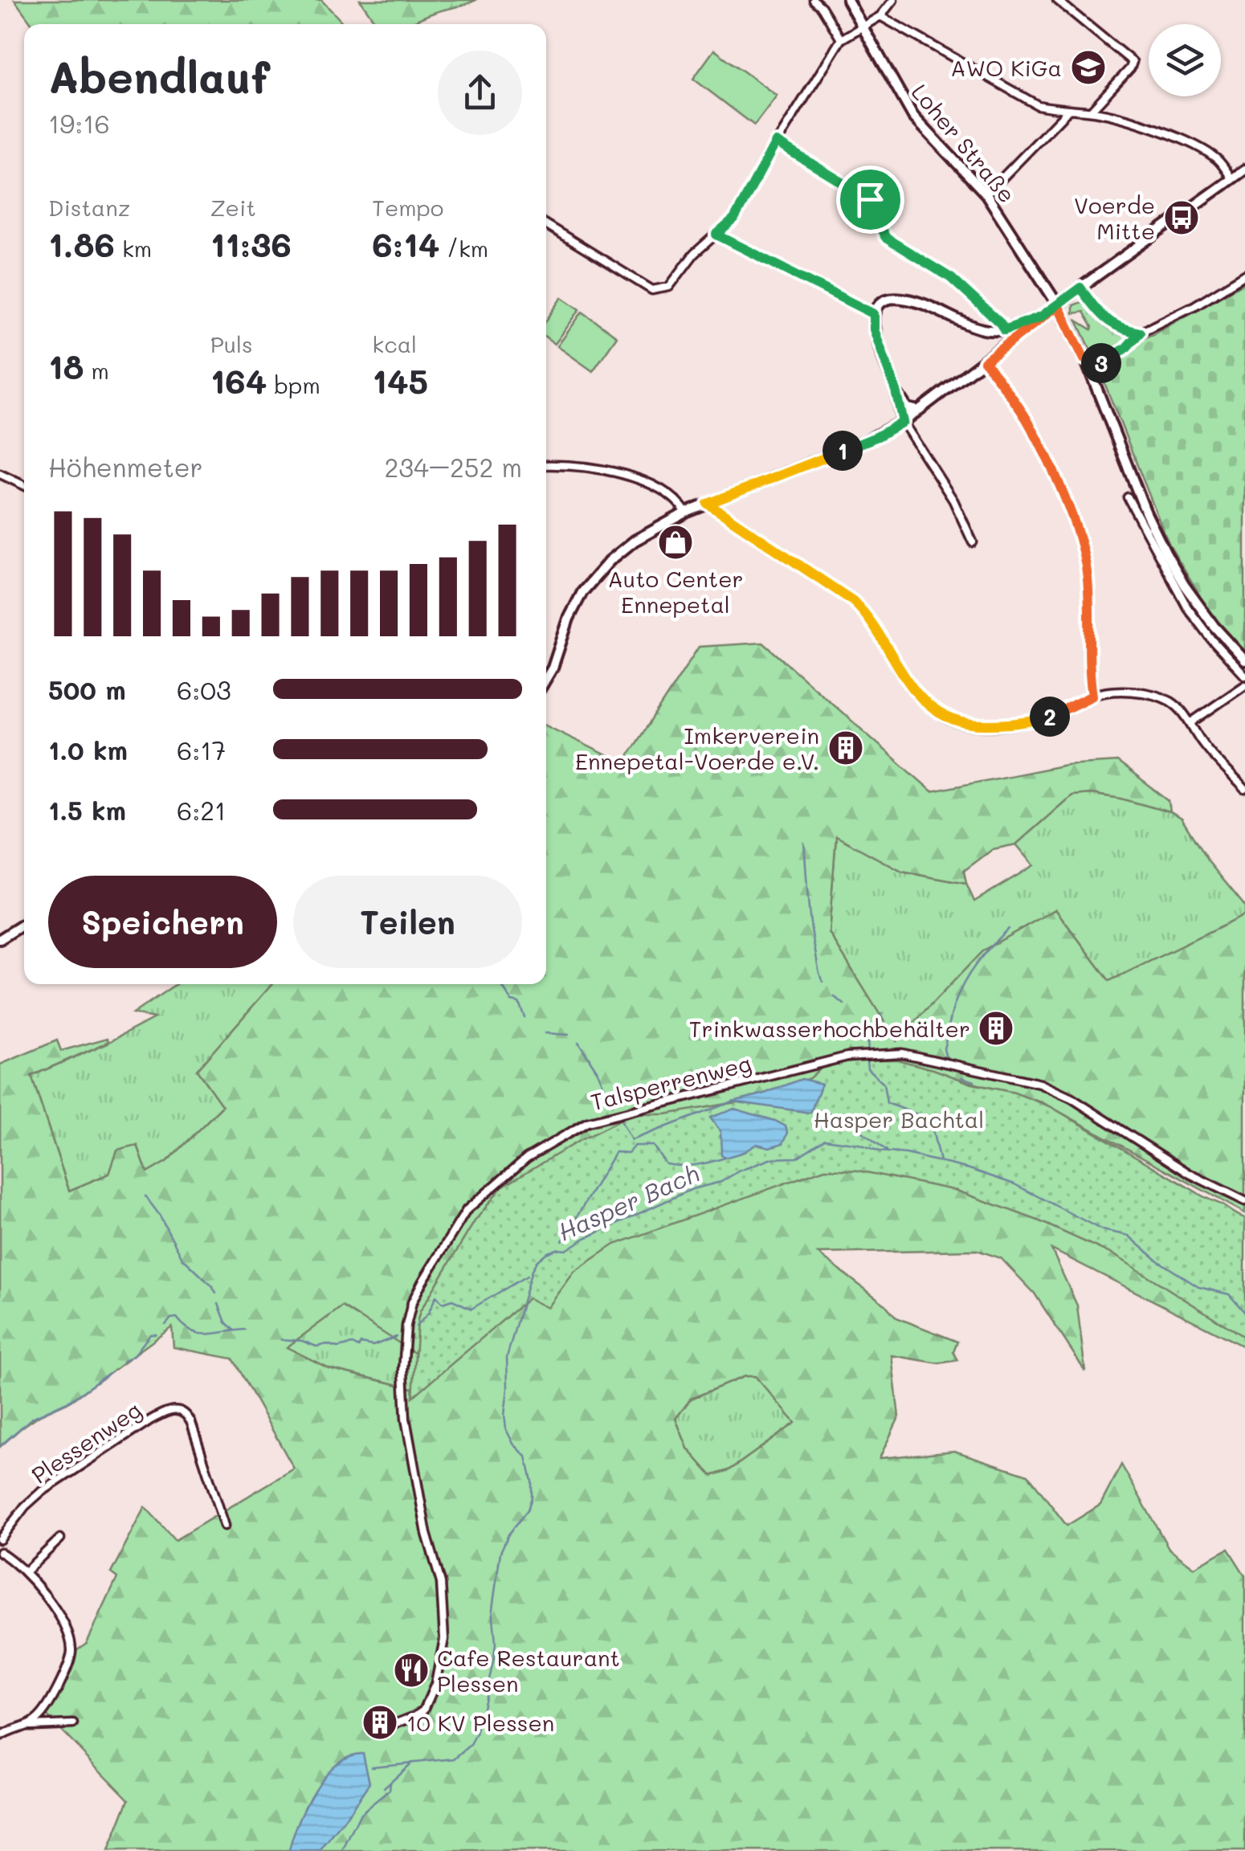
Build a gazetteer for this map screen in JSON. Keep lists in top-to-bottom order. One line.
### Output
{"streets":{"main road":["Loher Straße"],"street":["Talsperrenweg","Plessenweg"]},"water":["Hasper Bach"],"parks":["Hasper Bachtal"],"places":{"school or university":["AWO KiGa"],"bus stop":["Voerde Mitte"],"shop":["Auto Center Ennepetal"],"building":["Imkerverein Ennepetal-Voerde e.V.","Trinkwasserhochbehälter","10 KV Plessen"],"restaurant":["Cafe Restaurant Plessen"]},"page":{"heading":["Abendlauf","19:16"],"stats":[["Distanz","1.86 km"],["Zeit","11:36"],["Tempo","6:14 /km"],["18 m"],["Puls","164 bpm"],["kcal","145"]],"pins":["3","1","2"],"chart":["Höhenmeter","234–252 m"],"list":[{"name":"500 m","note":"6:03"},{"name":"1.0 km","note":"6:17"},{"name":"1.5 km","note":"6:21"}],"buttons":["Speichern","Teilen"]}}
